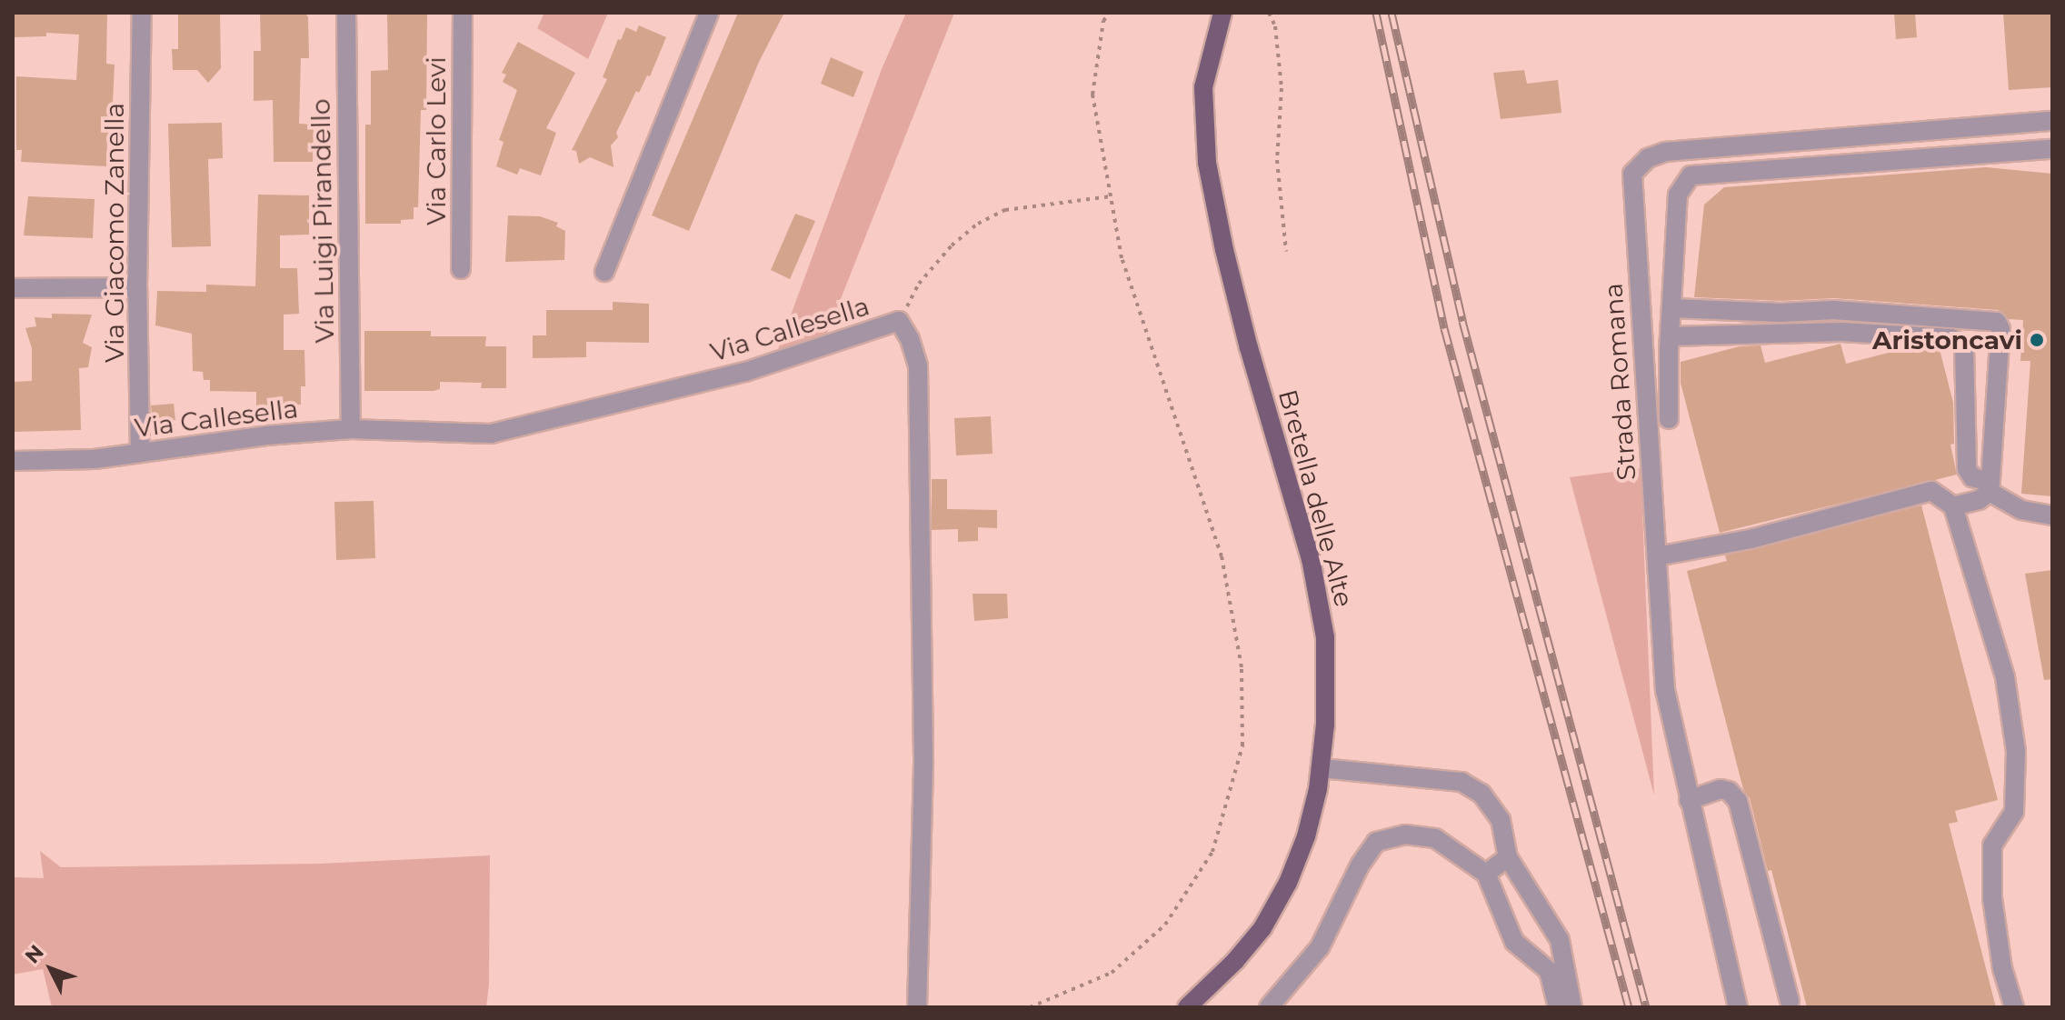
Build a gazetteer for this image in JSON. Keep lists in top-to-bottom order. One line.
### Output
{"streets":{"main road":["Bretella delle Alte"],"street":["Via Carlo Levi","Via Luigi Pirandello","Via Giacomo Zanella","Via Callesella","Strada Romana"]},"crossings":[["Via Luigi Pirandello","Via Callesella"],["Via Giacomo Zanella","Via Callesella"]],"places":["Aristoncavi"],"north":"top left"}
